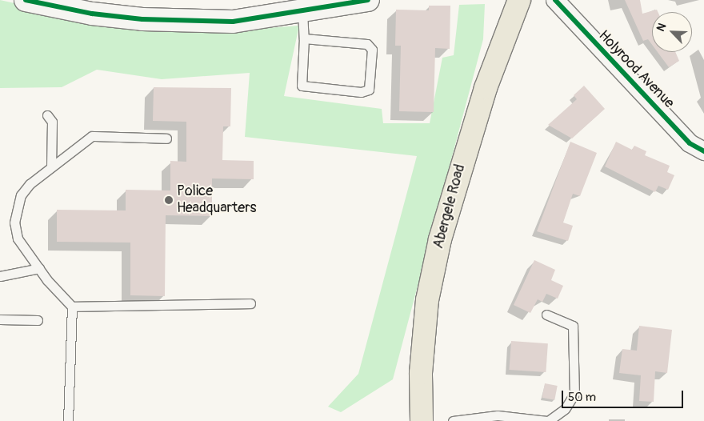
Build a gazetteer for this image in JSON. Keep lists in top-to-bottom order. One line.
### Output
{"streets":{"main road":["Abergele Road"],"street":["Holyrood Avenue"]},"places":["Police Headquarters"],"scale_bar":"50 m","north":"top left"}
